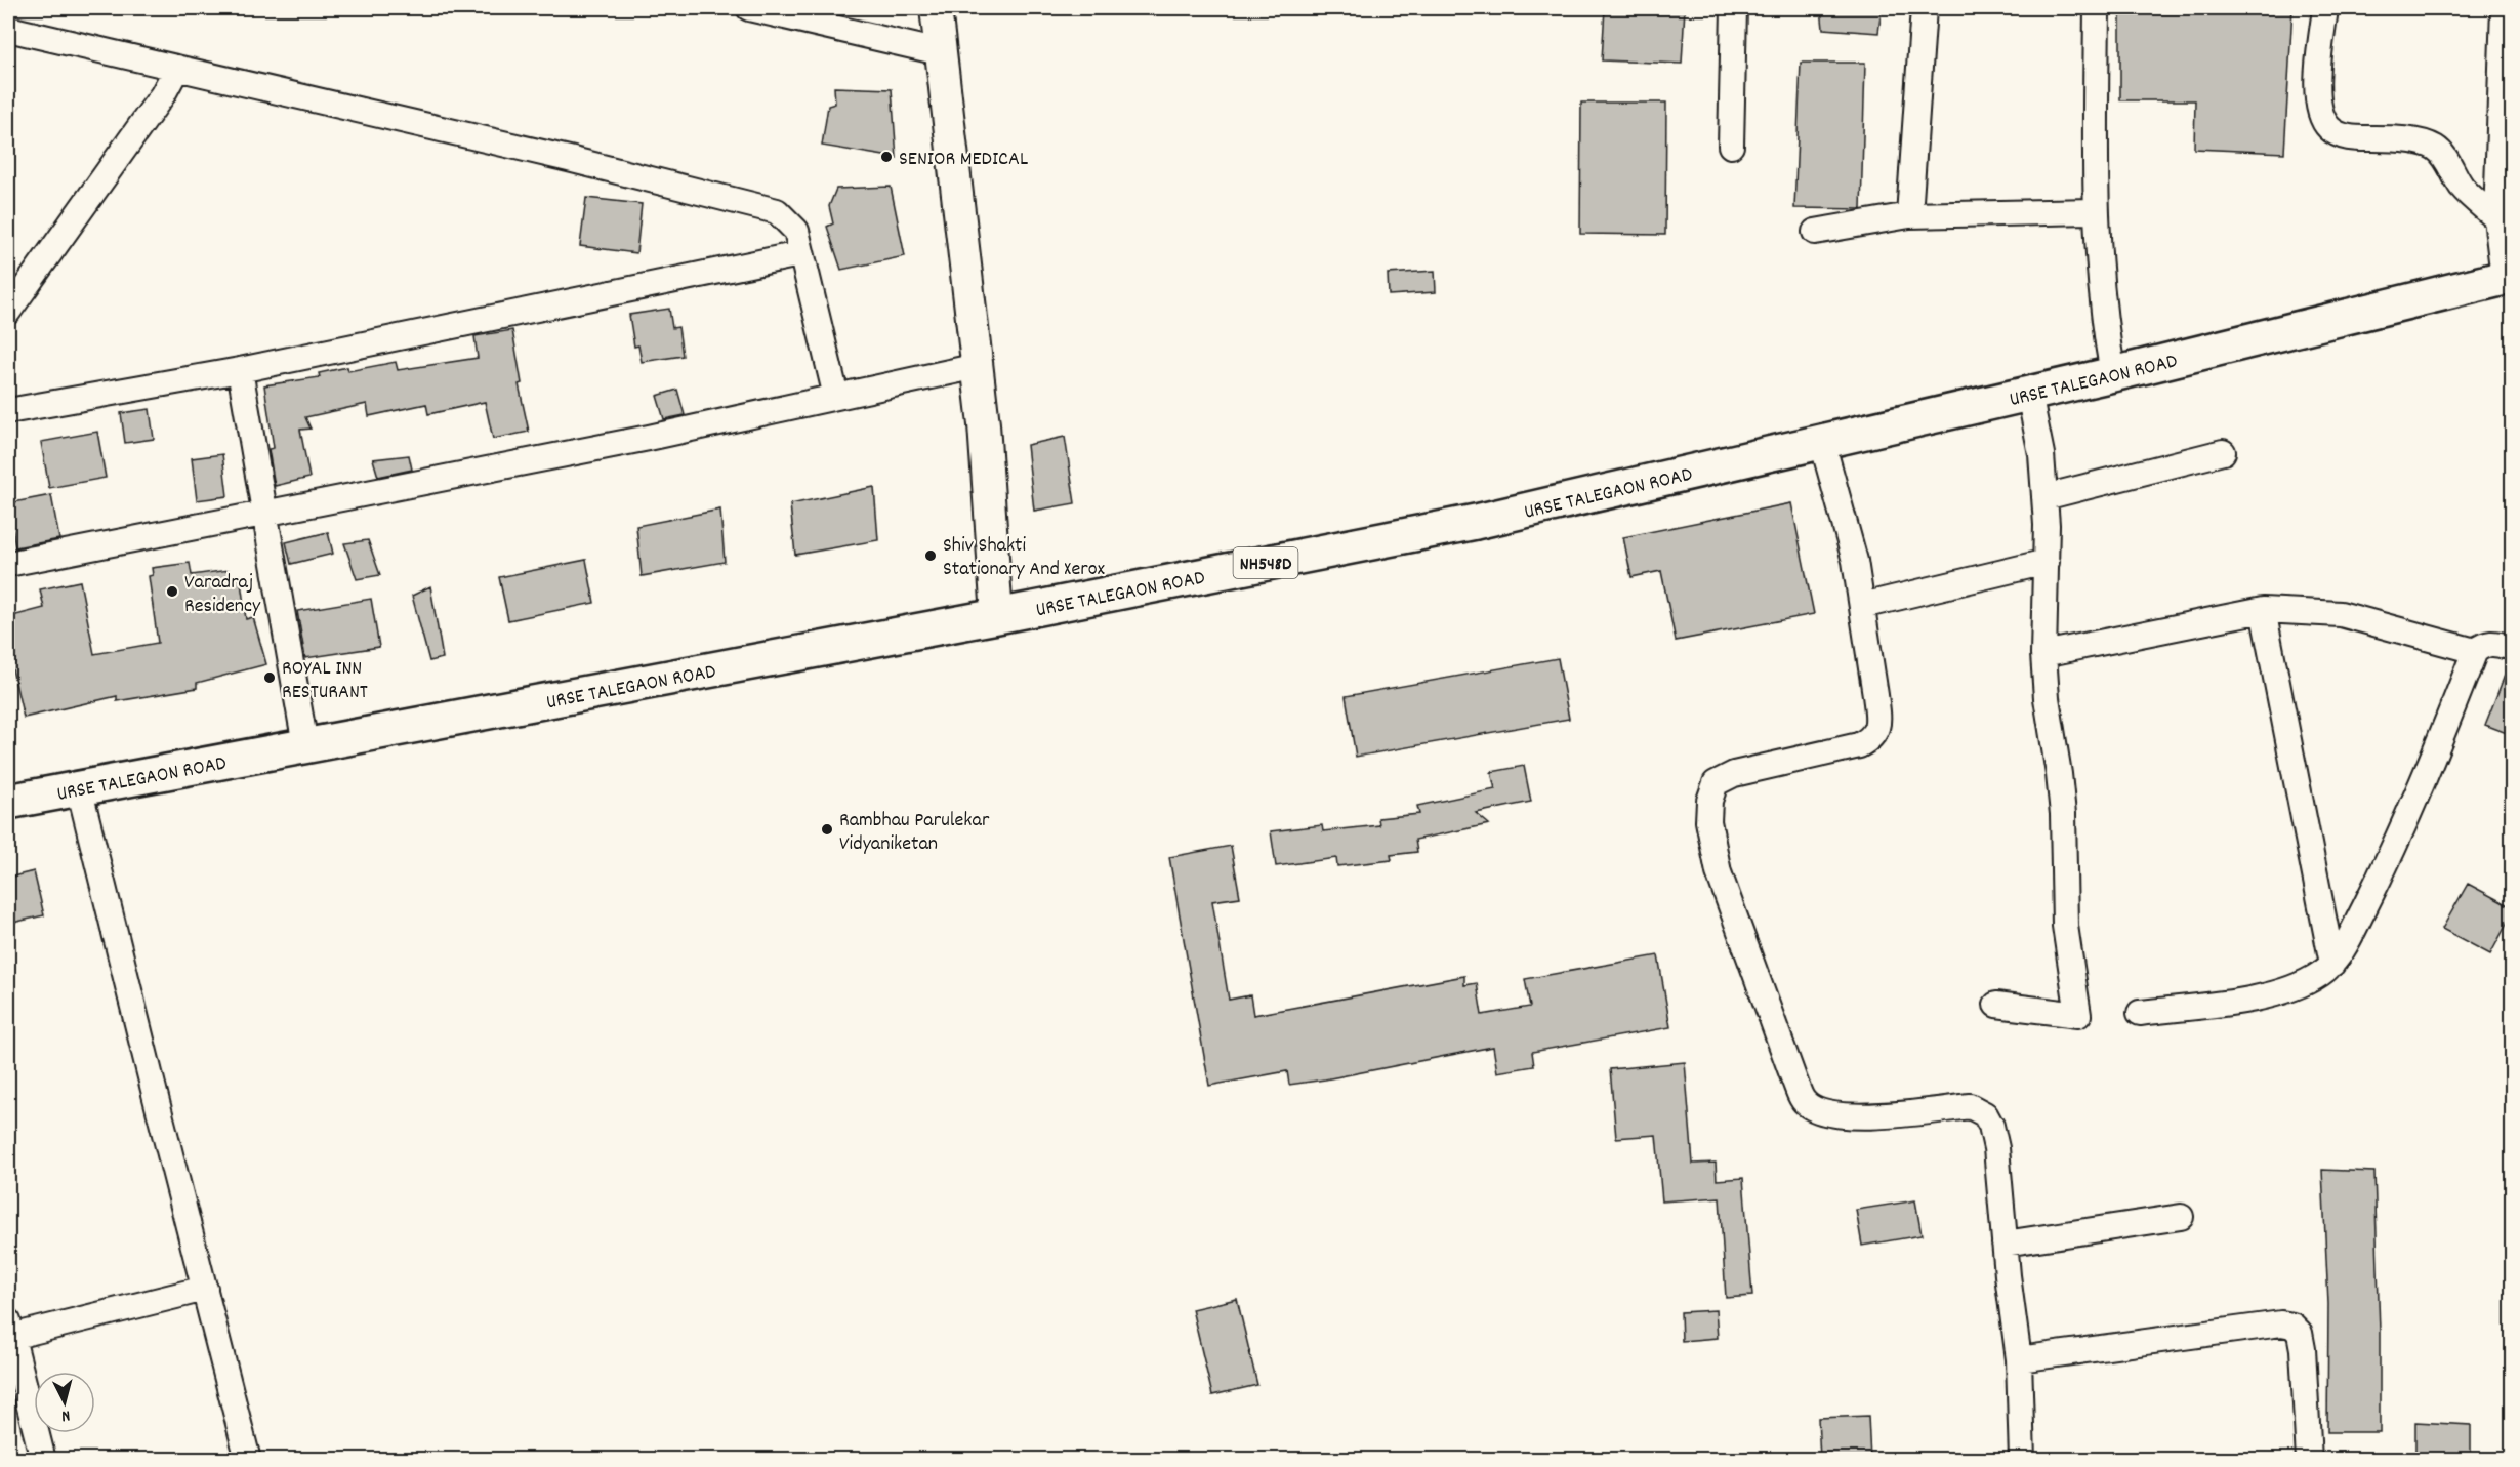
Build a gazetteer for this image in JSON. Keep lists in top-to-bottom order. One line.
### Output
{"streets":{"highway":["URSE TALEGAON ROAD","NH548D"]},"places":["SENIOR MEDICAL","Shiv Shakti Stationary And Xerox","Varadraj Residency","ROYAL INN RESTURANT","Rambhau Parulekar Vidyaniketan"],"north":"bottom"}
